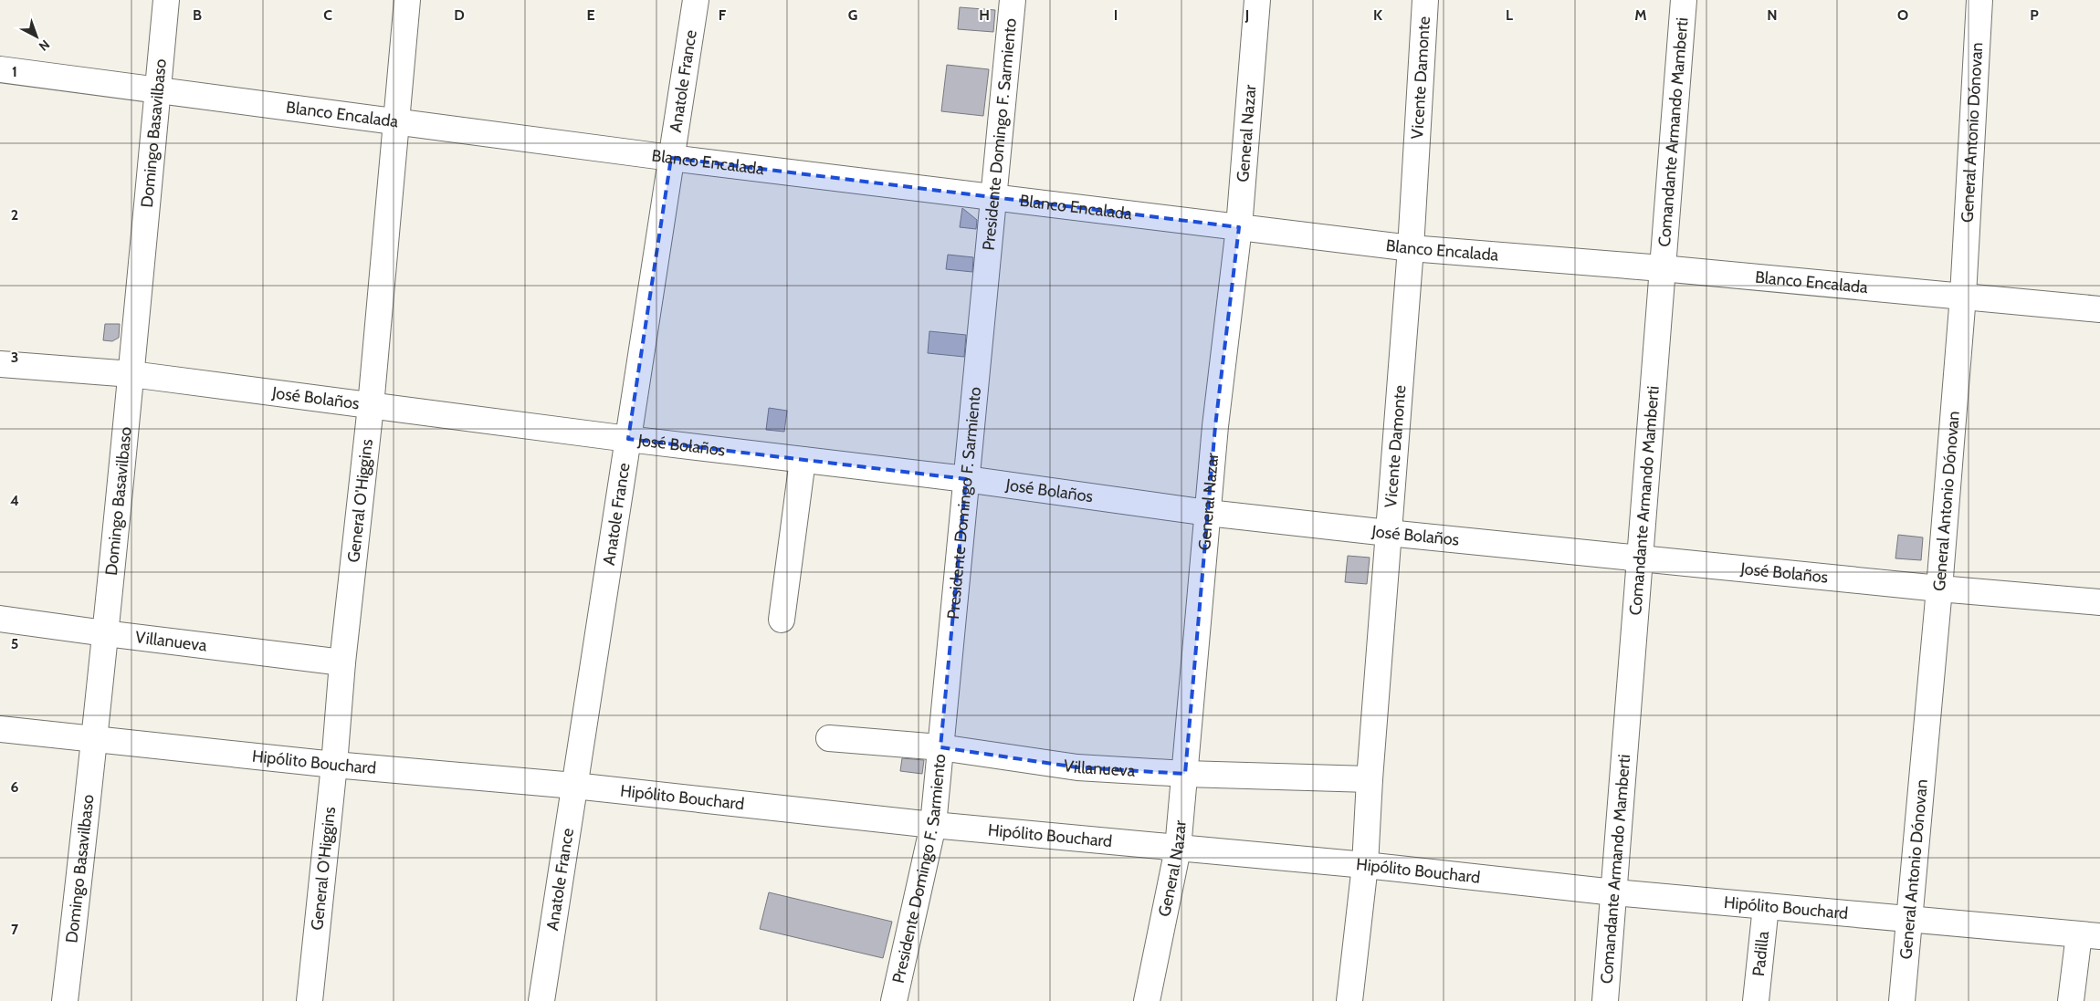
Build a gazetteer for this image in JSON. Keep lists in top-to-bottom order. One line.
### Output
{"streets":{"street":["Vicente Damonte","Anatole France","Blanco Encalada","Comandante Armando Mamberti","General Antonio Dónovan","Domingo Basavilbaso","Presidente Domingo F. Sarmiento","General Nazar","José Bolaños","General O'Higgins","Villanueva","Hipólito Bouchard","Padilla"]},"crossings":[["Vicente Damonte","Blanco Encalada"],["Vicente Damonte","José Bolaños"],["Vicente Damonte","Villanueva"],["Vicente Damonte","Hipólito Bouchard"],["Anatole France","Blanco Encalada"],["Anatole France","José Bolaños"],["Anatole France","Hipólito Bouchard"],["Blanco Encalada","Comandante Armando Mamberti"],["Blanco Encalada","General Antonio Dónovan"],["Blanco Encalada","Domingo Basavilbaso"],["Blanco Encalada","Presidente Domingo F. Sarmiento"],["Blanco Encalada","General Nazar"],["Blanco Encalada","General O'Higgins"],["Comandante Armando Mamberti","José Bolaños"],["Comandante Armando Mamberti","Hipólito Bouchard"],["General Antonio Dónovan","José Bolaños"],["General Antonio Dónovan","Hipólito Bouchard"],["Domingo Basavilbaso","José Bolaños"],["Domingo Basavilbaso","Villanueva"],["Domingo Basavilbaso","Hipólito Bouchard"],["Presidente Domingo F. Sarmiento","José Bolaños"],["Presidente Domingo F. Sarmiento","Villanueva"],["Presidente Domingo F. Sarmiento","Hipólito Bouchard"],["General Nazar","José Bolaños"],["General Nazar","Villanueva"],["General Nazar","Hipólito Bouchard"],["José Bolaños","General O'Higgins"],["General O'Higgins","Villanueva"],["General O'Higgins","Hipólito Bouchard"],["Hipólito Bouchard","Padilla"]],"north":"bottom right","grid":{"columns":["B","C","D","E","F","G","H","I","J","K","L","M","N","O","P"],"rows":["1","2","3","4","5","6","7"]}}
